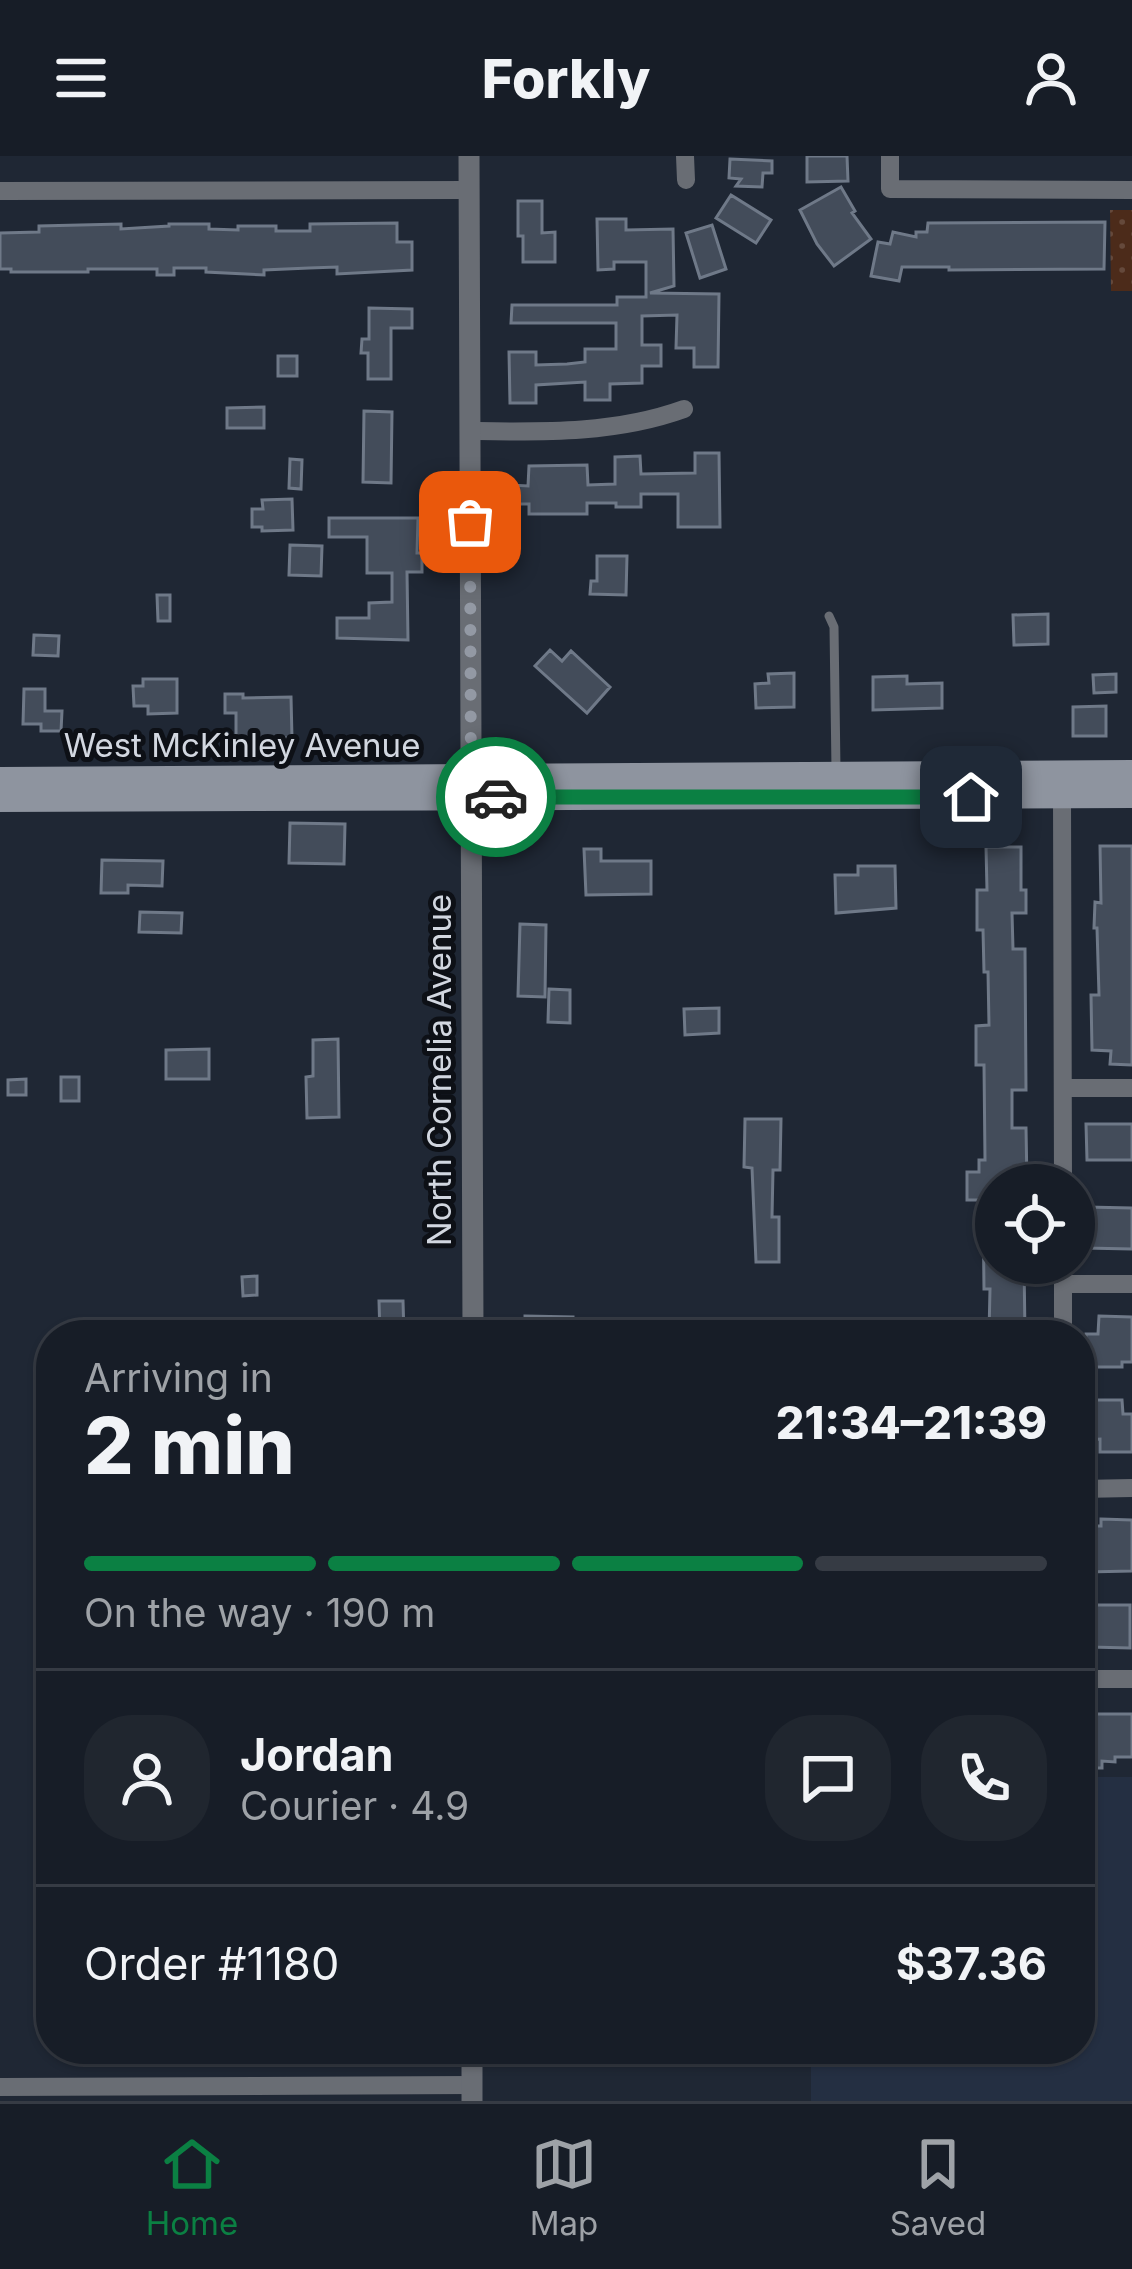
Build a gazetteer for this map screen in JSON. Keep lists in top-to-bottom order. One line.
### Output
{"streets":{"main road":["West McKinley Avenue"],"street":["North Cornelia Avenue"]},"crossings":[["West McKinley Avenue","North Cornelia Avenue"]],"page":{"header":"Forkly","heading":["2 min","Arriving in","21:34–21:39"],"panel":["Jordan","Courier · 4.9","Order #1180","$37.36"],"bar":"On the way · 190 m","tabs":["Home","Map","Saved"]}}
